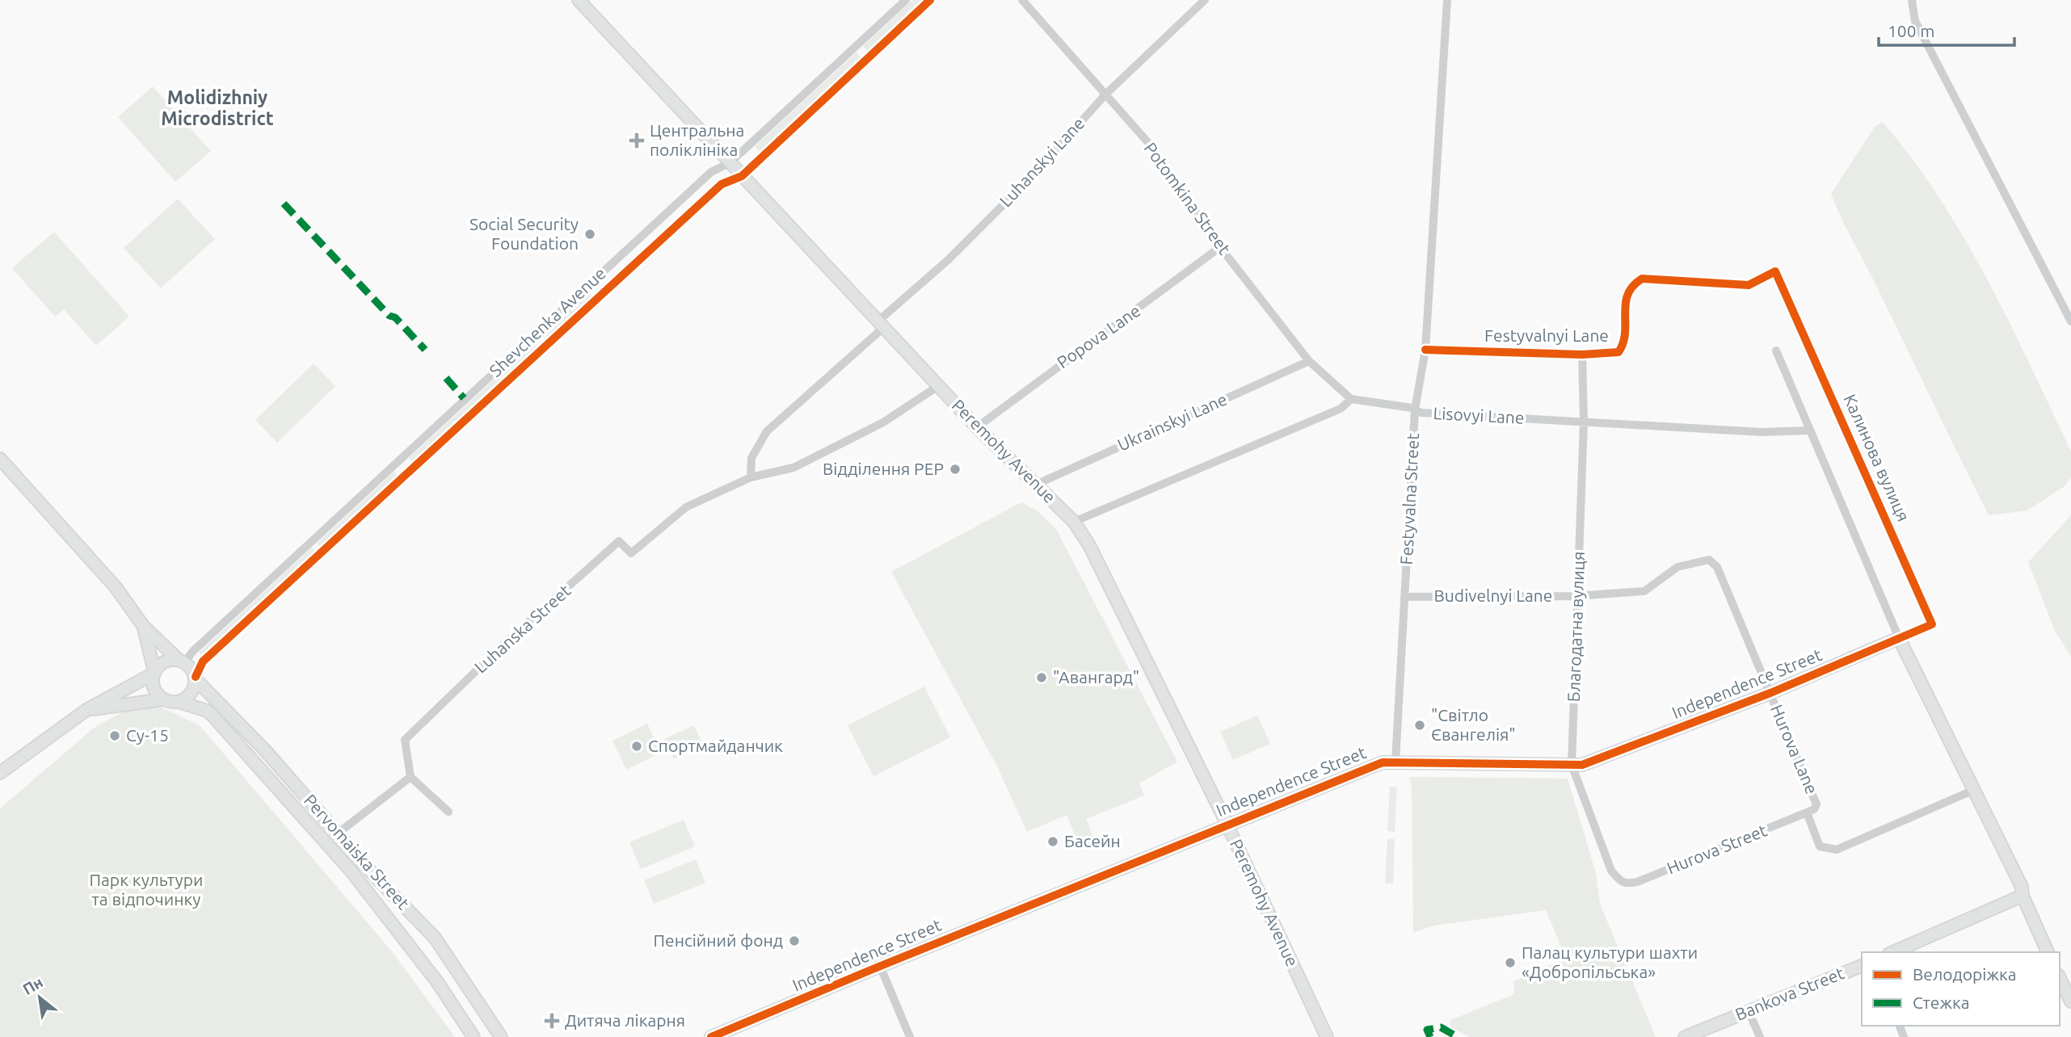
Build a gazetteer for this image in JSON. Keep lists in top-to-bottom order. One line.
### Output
{"streets":{"main road":["Peremohy Avenue","Independence Street","Pervomaiska Street","Bankova Street"],"street":["Luhanskyi Lane","Potomkina Street","Shevchenka Avenue","Festyvalnyi Lane","Popova Lane","Lisovyi Lane","Ukrainskyi Lane","Калинова вулиця","Festyvalna Street","Budivelnyi Lane","Благодатна вулиця","Luhanska Street","Hurova Lane","Hurova Street"]},"crossings":[["Luhanskyi Lane","Potomkina Street"],["Luhanskyi Lane","Peremohy Avenue"],["Potomkina Street","Popova Lane"],["Potomkina Street","Lisovyi Lane"],["Potomkina Street","Ukrainskyi Lane"],["Shevchenka Avenue","Peremohy Avenue"],["Shevchenka Avenue","Pervomaiska Street"],["Festyvalnyi Lane","Калинова вулиця"],["Festyvalnyi Lane","Festyvalna Street"],["Festyvalnyi Lane","Благодатна вулиця"],["Popova Lane","Peremohy Avenue"],["Lisovyi Lane","Festyvalna Street"],["Lisovyi Lane","Благодатна вулиця"],["Ukrainskyi Lane","Peremohy Avenue"],["Peremohy Avenue","Luhanska Street"],["Peremohy Avenue","Independence Street"],["Калинова вулиця","Independence Street"],["Festyvalna Street","Budivelnyi Lane"],["Festyvalna Street","Independence Street"],["Budivelnyi Lane","Благодатна вулиця"],["Budivelnyi Lane","Hurova Lane"],["Благодатна вулиця","Independence Street"],["Благодатна вулиця","Hurova Street"],["Independence Street","Hurova Lane"],["Hurova Lane","Hurova Street"]],"districts":["Molidizhniy Microdistrict"],"parks":["Парк культури та відпочинку"],"places":{"health":["Центральна поліклініка","Дитяча лікарня"],"other":["Social Security Foundation","Відділення РЕР","\"Авангард\"","\"Світло Євангелія\"","Су-15","Спортмайданчик","Басейн","Пенсійний фонд","Палац культури шахти «Добропільська»"]},"legend":["Велодоріжка","Стежка"],"scale_bar":"100 m","north":"top left"}
